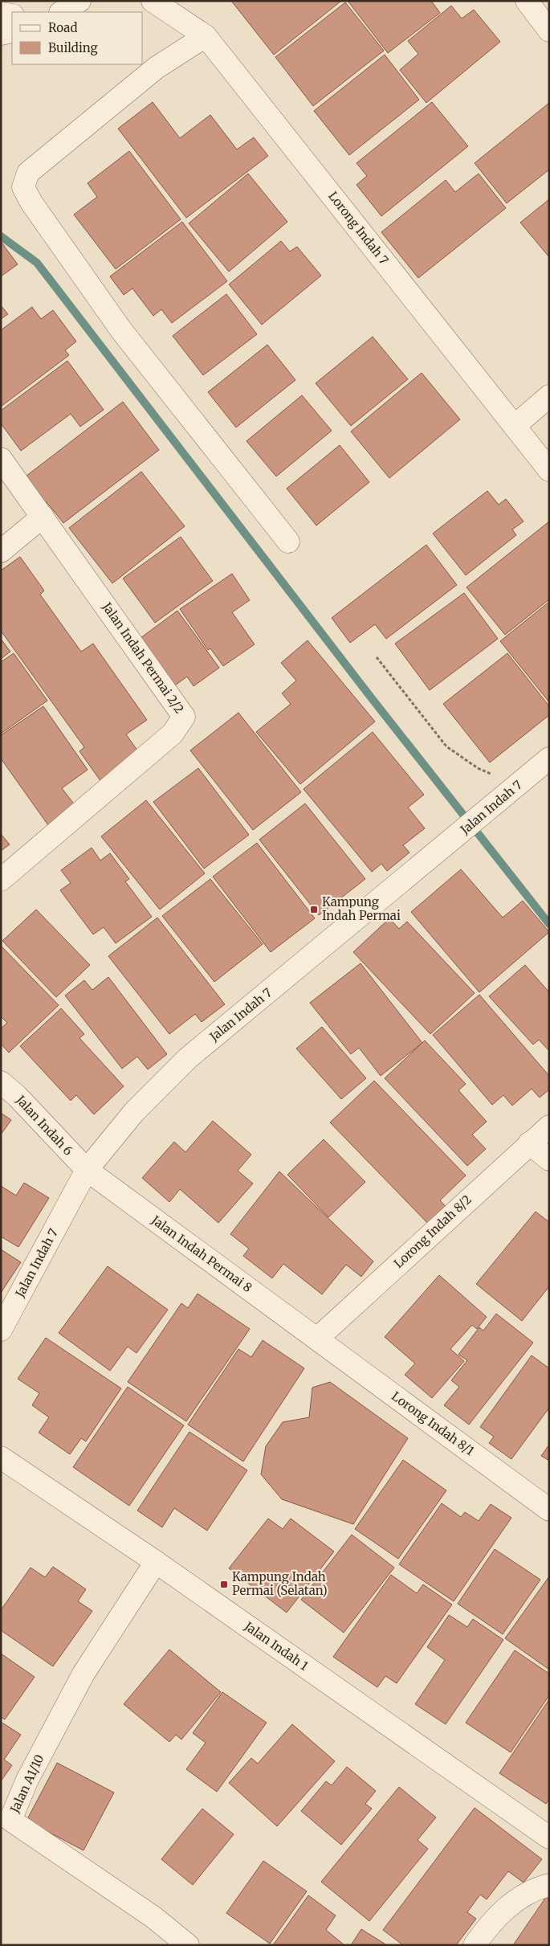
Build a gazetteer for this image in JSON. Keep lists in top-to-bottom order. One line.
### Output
{"streets":{"street":["Lorong Indah 7","Jalan Indah Permai 2/2","Jalan Indah 7","Jalan Indah 6","Lorong Indah 8/2","Jalan Indah Permai 8","Lorong Indah 8/1","Jalan Indah 1","Jalan A1/10"]},"crossings":[["Jalan Indah 7","Jalan Indah 6"],["Jalan Indah 7","Jalan Indah Permai 8"],["Jalan Indah 6","Jalan Indah Permai 8"],["Lorong Indah 8/2","Jalan Indah Permai 8"],["Lorong Indah 8/2","Lorong Indah 8/1"],["Jalan Indah Permai 8","Lorong Indah 8/1"],["Jalan Indah 1","Jalan A1/10"]],"places":{"transit":["Kampung Indah Permai","Kampung Indah Permai (Selatan)"]},"legend":["Road","Building"]}
